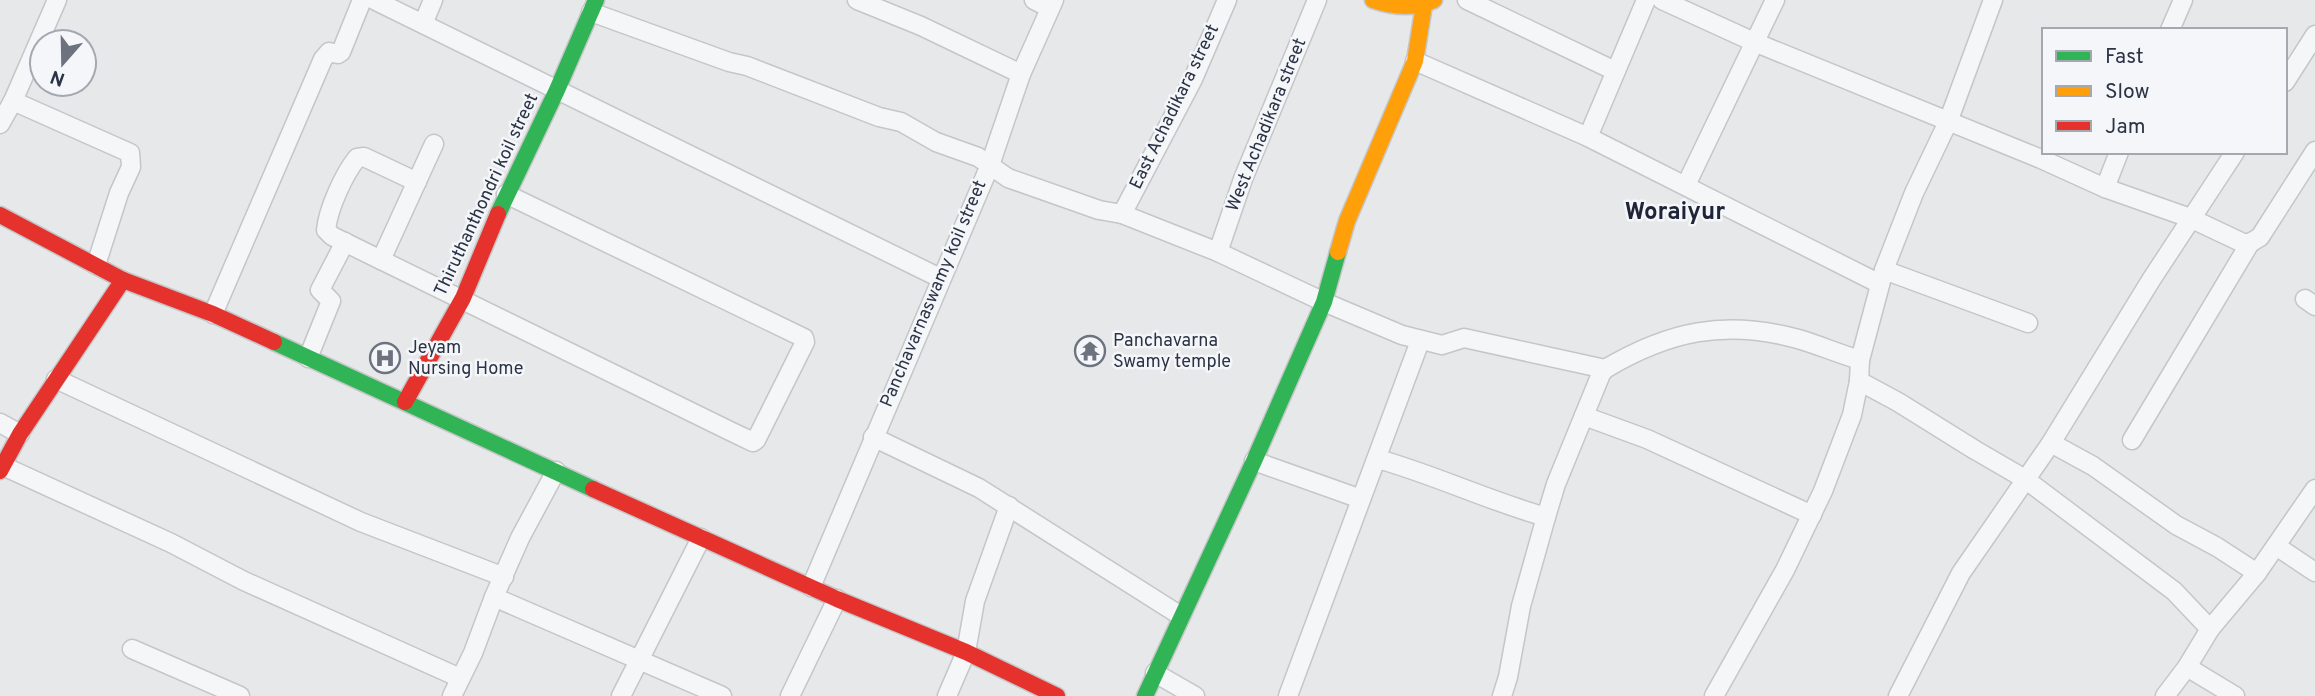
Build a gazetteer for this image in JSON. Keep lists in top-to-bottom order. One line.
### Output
{"streets":{"street":["East Achadikara street","West Achadikara street","Thiruthanthondri koil street","Panchavarnaswamy koil street"]},"districts":["Woraiyur"],"places":{"temple":["Panchavarna Swamy temple"],"hospital":["Jeyam Nursing Home"]},"legend":["Fast","Slow","Jam"],"north":"bottom"}
